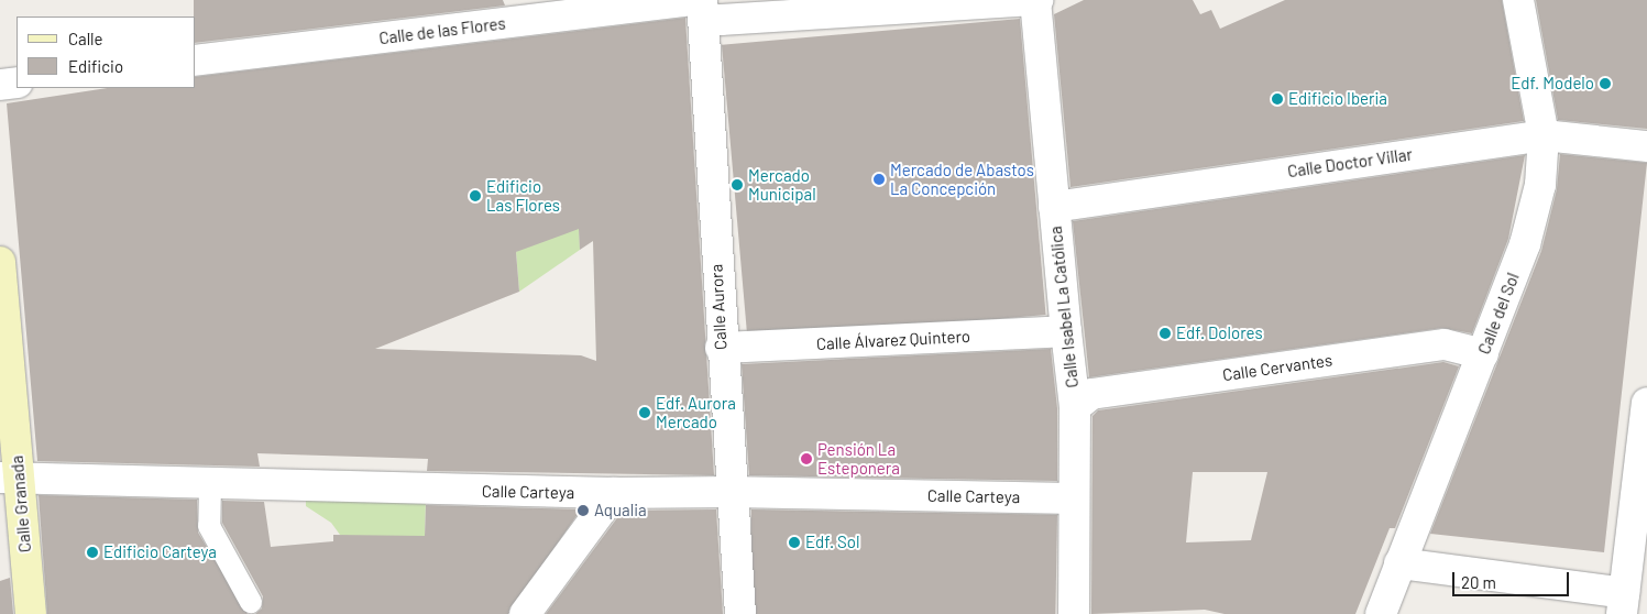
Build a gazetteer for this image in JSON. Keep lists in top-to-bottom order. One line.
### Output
{"streets":{"main road":["Calle Granada"],"street":["Calle de las Flores","Calle Doctor Villar","Calle Aurora","Calle Isabel La Católica","Calle del Sol","Calle Álvarez Quintero","Calle Cervantes","Calle Carteya"]},"crossings":[["Calle de las Flores","Calle Aurora"],["Calle Doctor Villar","Calle Isabel La Católica"],["Calle Doctor Villar","Calle del Sol"],["Calle Aurora","Calle Álvarez Quintero"],["Calle Aurora","Calle Carteya"],["Calle Isabel La Católica","Calle Álvarez Quintero"],["Calle Isabel La Católica","Calle Cervantes"],["Calle Isabel La Católica","Calle Carteya"],["Calle del Sol","Calle Cervantes"],["Calle Carteya","Calle Granada"]],"places":["Edf. Modelo","Edificio Iberia","Mercado de Abastos La Concepción","Mercado Municipal","Edificio Las Flores","Edf. Dolores","Edf. Aurora Mercado","Pensión La Esteponera","Aqualia","Edf. Sol","Edificio Carteya"],"legend":["Calle","Edificio"],"scale_bar":"20 m"}
